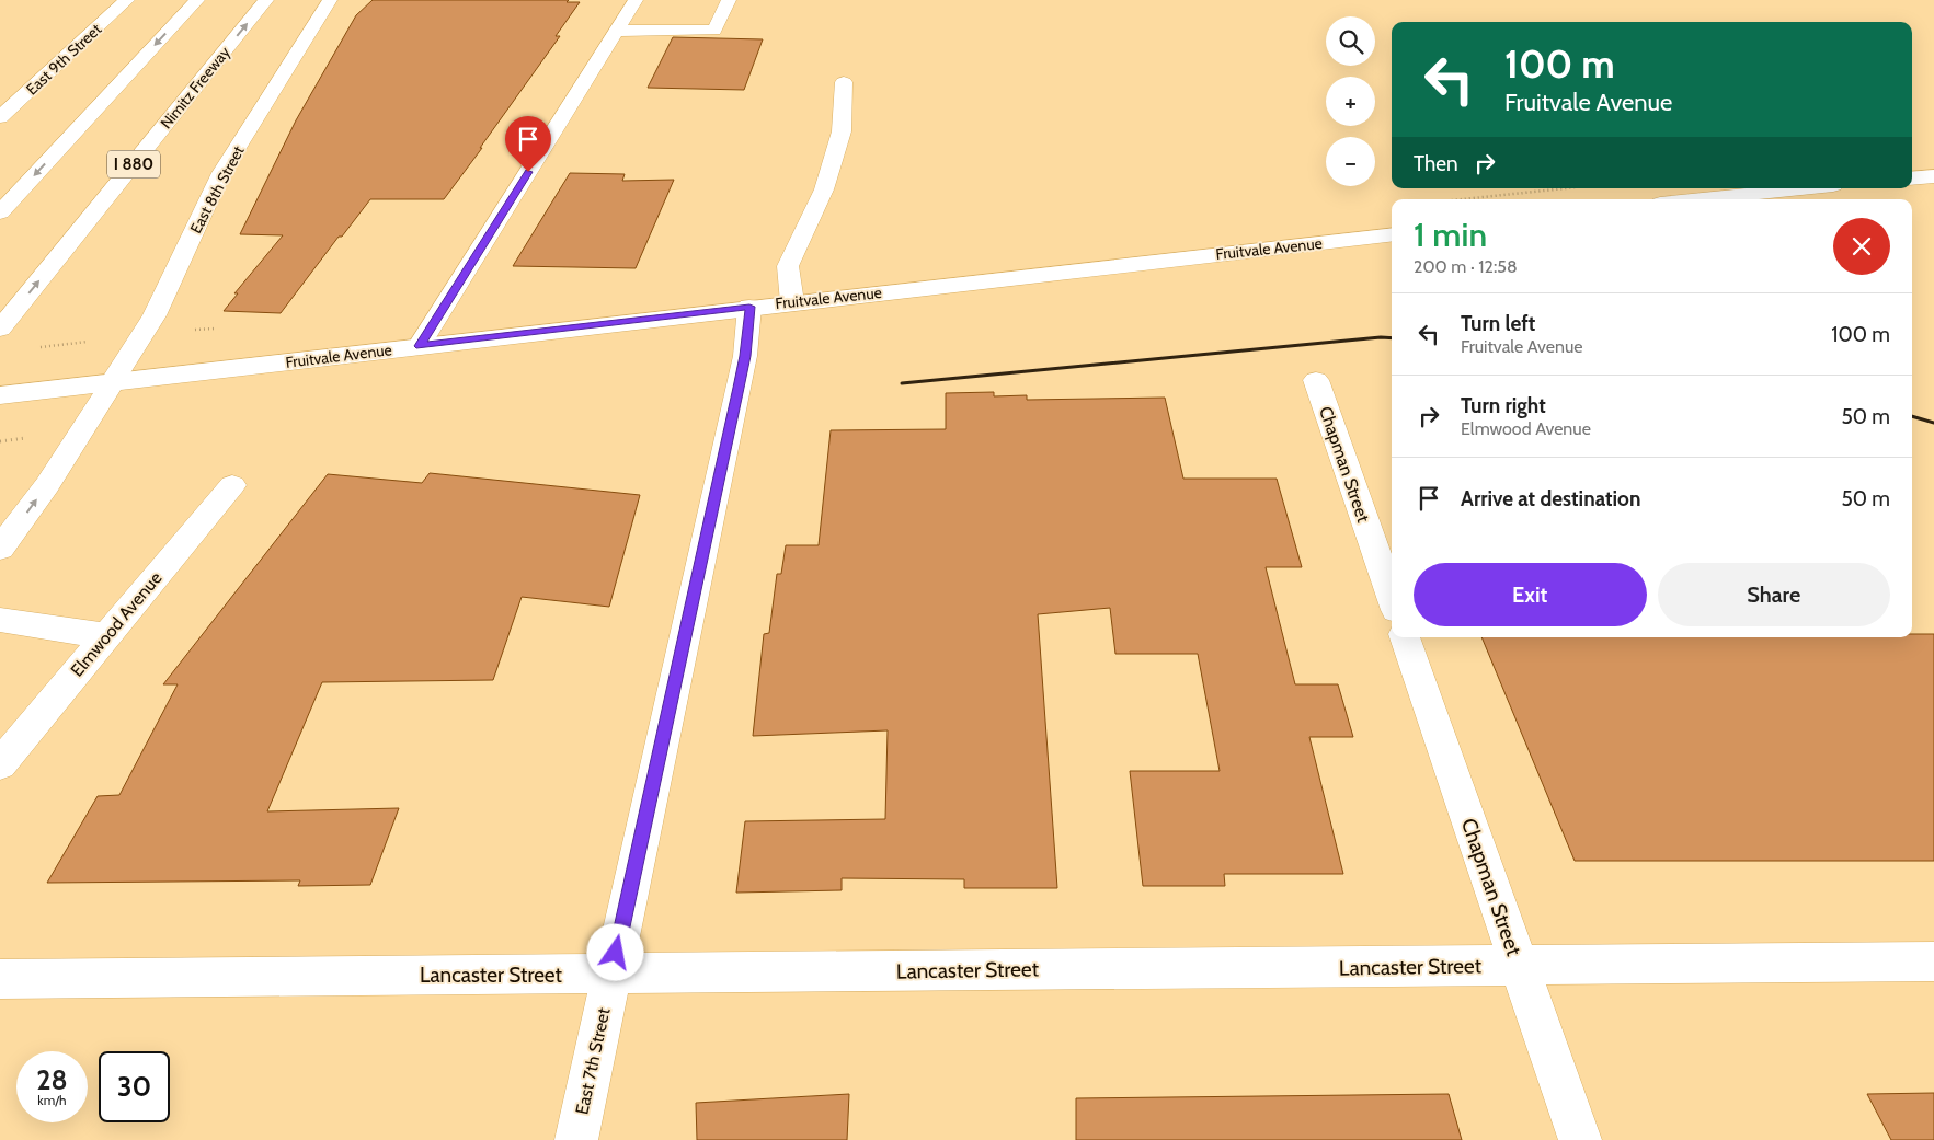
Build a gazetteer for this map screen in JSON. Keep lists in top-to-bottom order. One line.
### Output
{"streets":{"main road":["East 9th Street","Nimitz Freeway","I 880","East 8th Street","Fruitvale Avenue","Chapman Street","Elmwood Avenue","Lancaster Street","East 7th Street"]},"crossings":[["East 8th Street","Fruitvale Avenue"],["Fruitvale Avenue","East 7th Street"],["Chapman Street","Lancaster Street"],["Lancaster Street","East 7th Street"]],"page":{"map_buttons":["+","−"],"turn":["100 m","Fruitvale Avenue"],"then":"Then","heading":["1 min","200 m · 12:58"],"list":[{"name":"Turn left","note":"Fruitvale Avenue","value":"100 m"},{"name":"Turn right","note":"Elmwood Avenue","value":"50 m"},{"name":"Arrive at destination","value":"50 m"}],"buttons":["Exit","Share"],"speed":"28 km/h","limit":"30"}}
